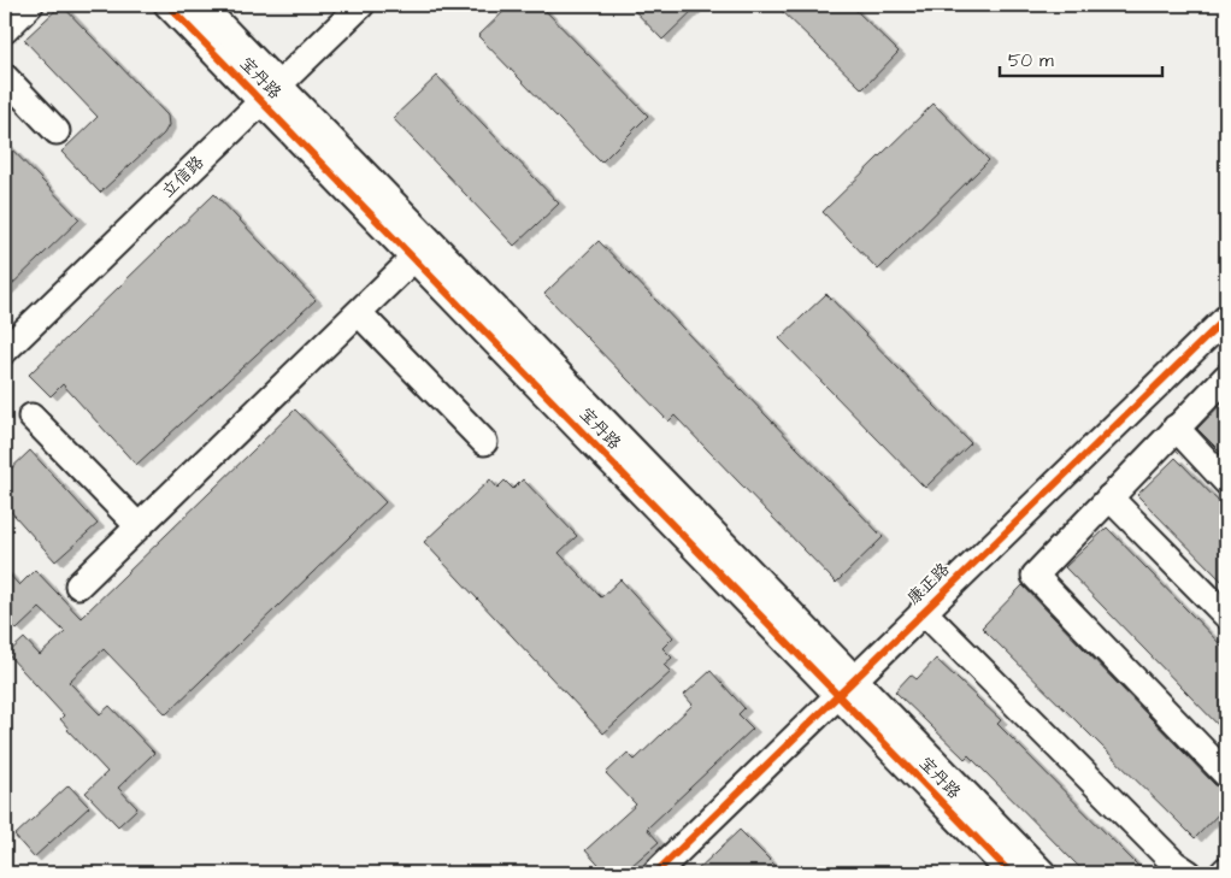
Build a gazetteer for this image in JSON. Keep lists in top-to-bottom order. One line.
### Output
{"streets":{"street":["宝丹路","立信路","康正路"]},"crossings":[["宝丹路","立信路"],["宝丹路","康正路"]],"scale_bar":"50 m"}
